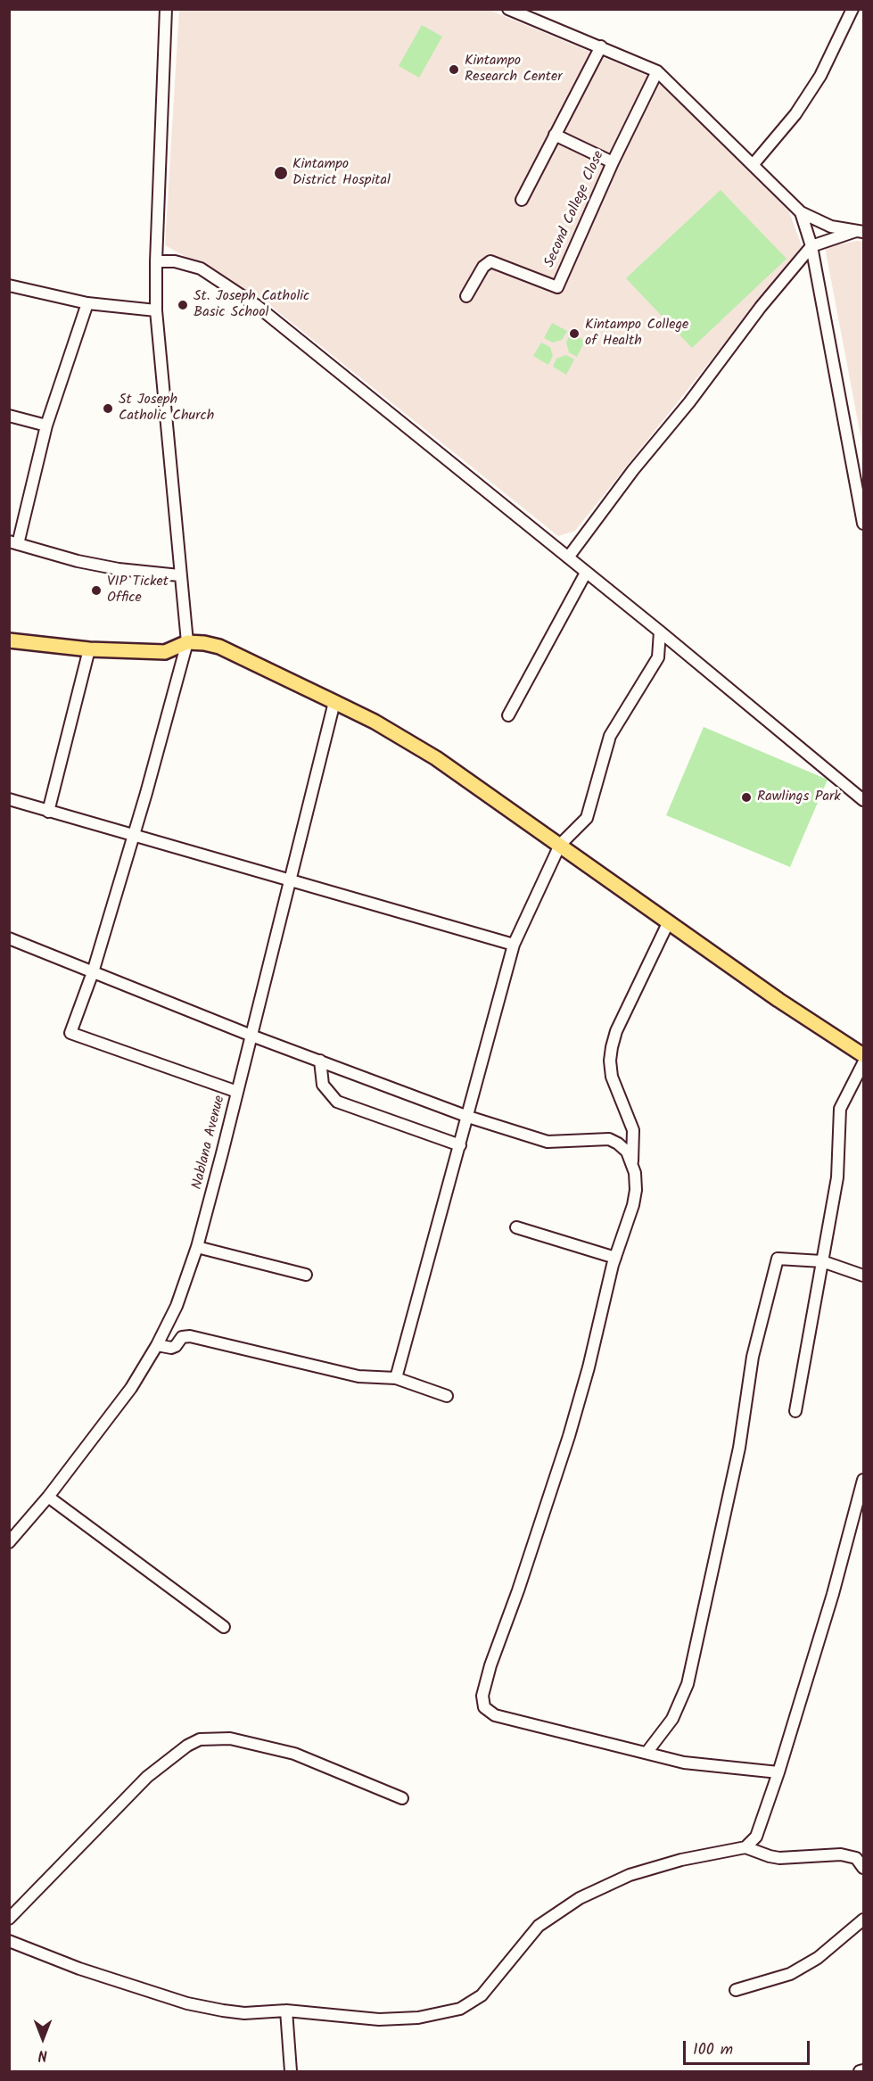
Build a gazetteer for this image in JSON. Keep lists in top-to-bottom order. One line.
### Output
{"streets":{"street":["Second College Close","Nablana Avenue"]},"places":["Kintampo Research Center","Kintampo District Hospital","St. Joseph Catholic Basic School","Kintampo College of Health","St Joseph Catholic Church","VIP Ticket Office","Rawlings Park"],"scale_bar":"100 m","north":"bottom"}
